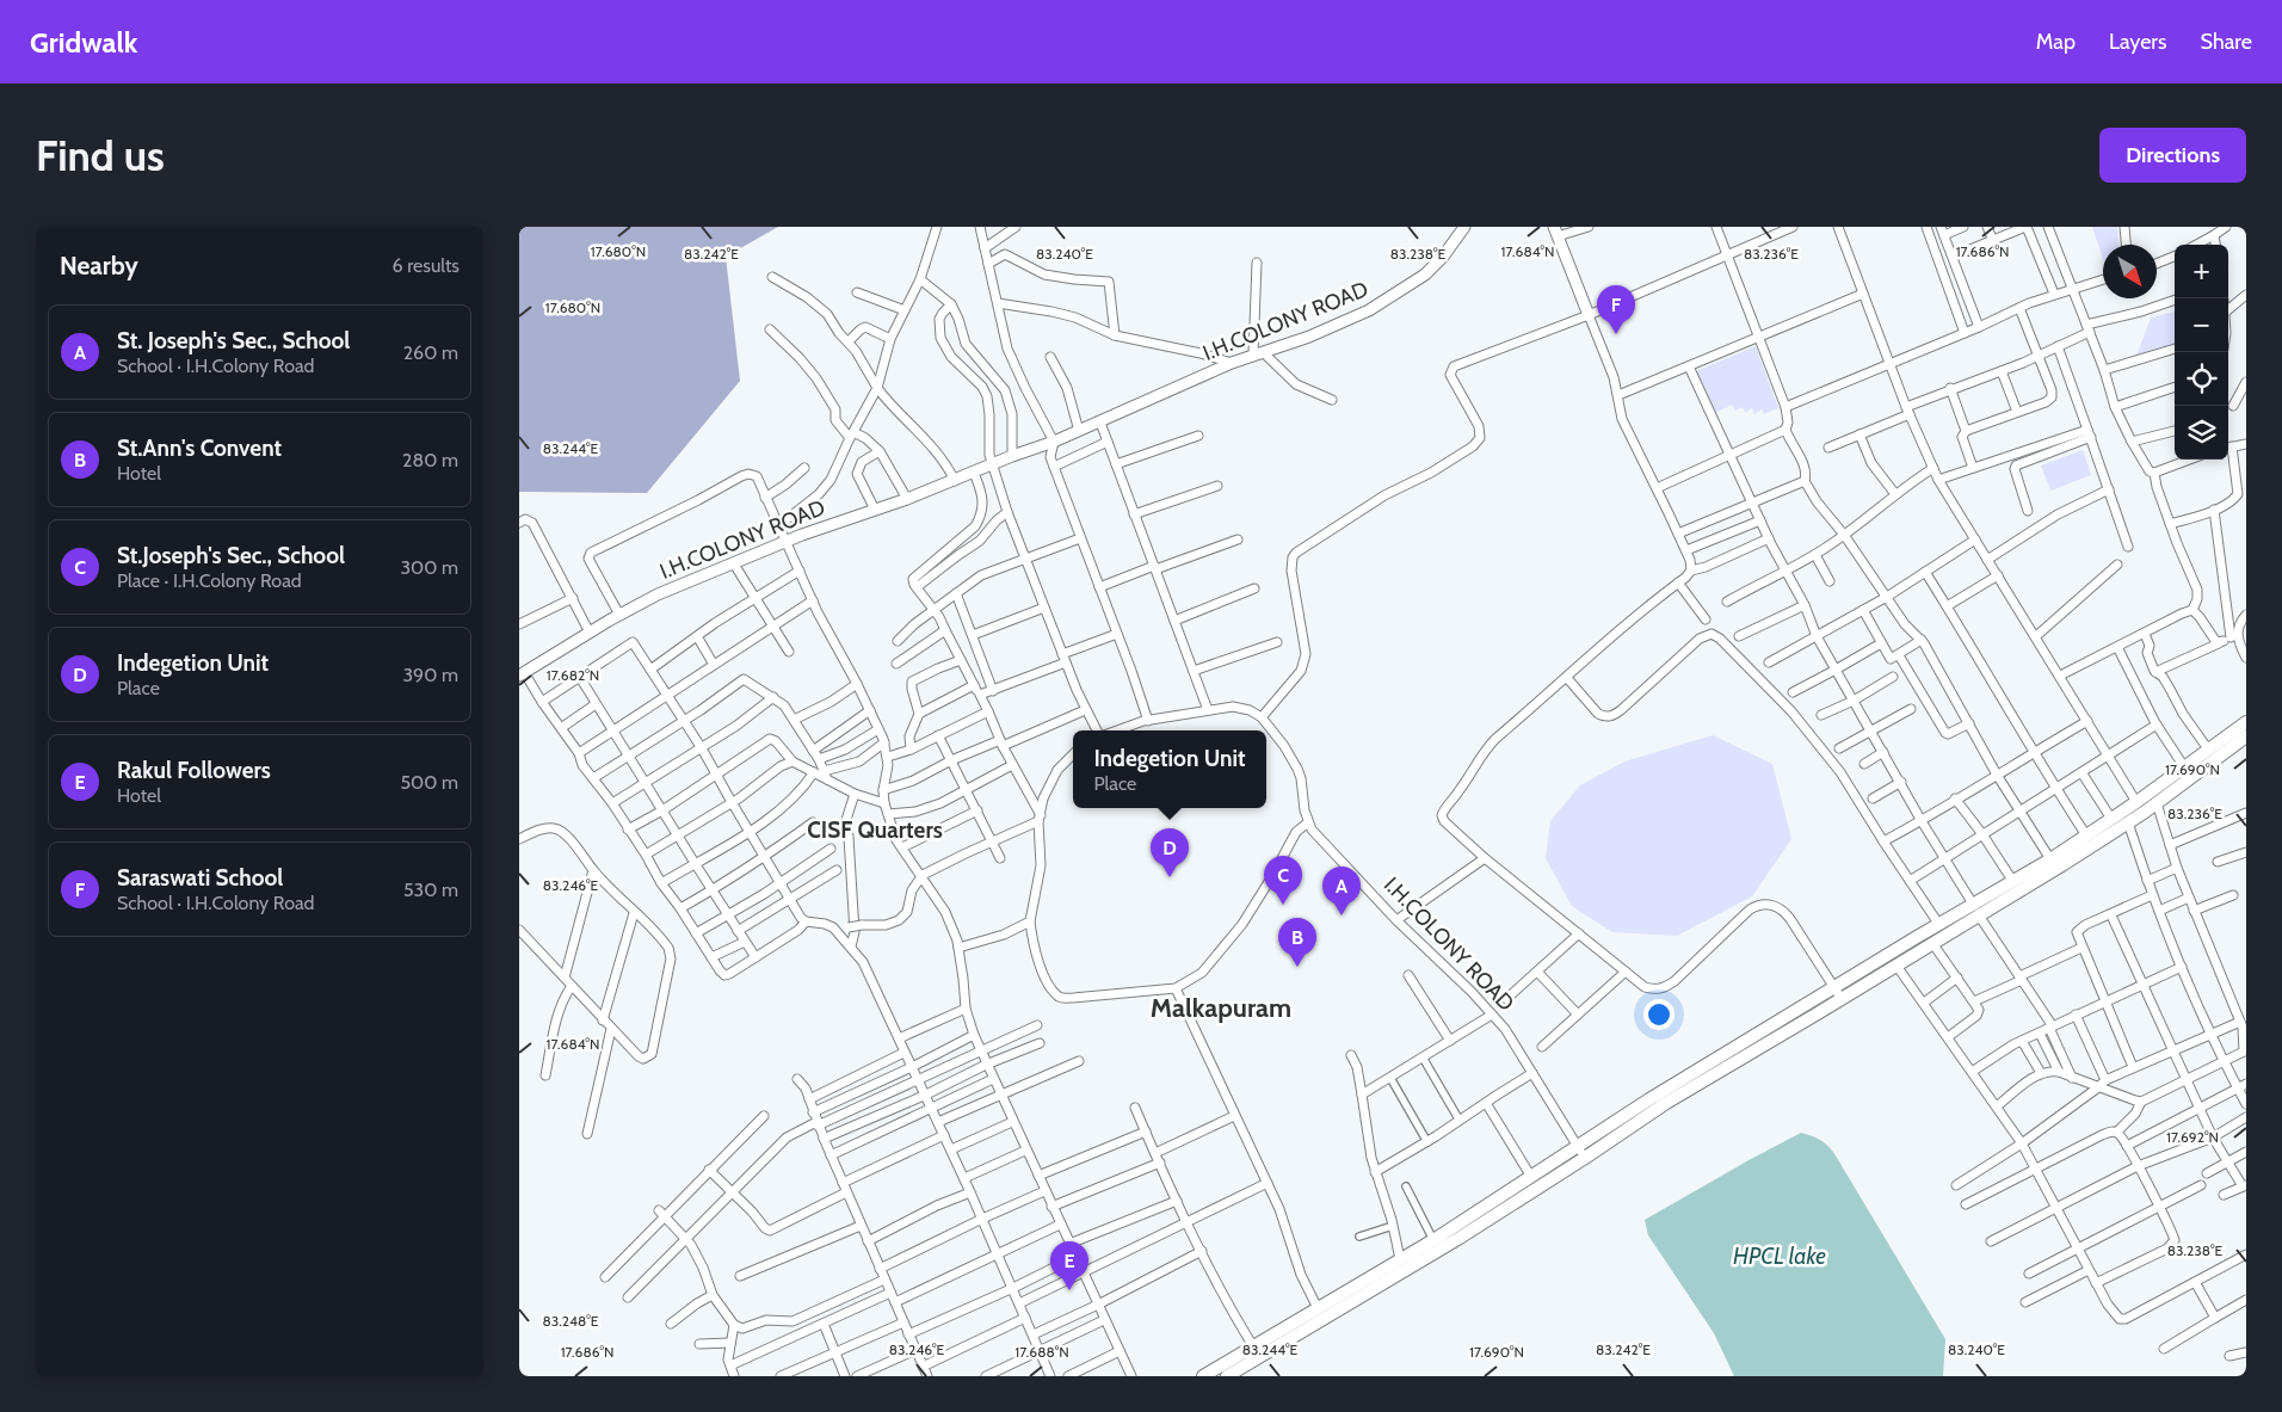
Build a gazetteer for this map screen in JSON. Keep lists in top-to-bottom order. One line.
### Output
{"streets":{"street":["I.H.COLONY ROAD"]},"districts":["CISF Quarters","Malkapuram"],"water":["HPCL lake"],"north":"bottom right","page":{"header":"Gridwalk","nav":["Map","Layers","Share"],"buttons":"Directions","title":"Find us","heading":["Nearby","6 results"],"map_buttons":["+","−"],"pins":["F","D","C","A","B","E"],"list":[{"mark":"A","name":"St. Joseph's Sec., School","note":"School · I.H.Colony Road","value":"260 m"},{"mark":"B","name":"St.Ann's Convent","note":"Hotel","value":"280 m"},{"mark":"C","name":"St.Joseph's Sec., School","note":"Place · I.H.Colony Road","value":"300 m"},{"mark":"D","name":"Indegetion Unit","note":"Place","value":"390 m"},{"mark":"E","name":"Rakul Followers","note":"Hotel","value":"500 m"},{"mark":"F","name":"Saraswati School","note":"School · I.H.Colony Road","value":"530 m"}],"popup":["Indegetion Unit","Place"]},"coordinates":["17.680°N","17.686°N","17.684°N","83.242°E","83.240°E","83.238°E","83.236°E","83.244°E","17.682°N","17.690°N","83.246°E","17.692°N","83.248°E","17.688°N"]}
